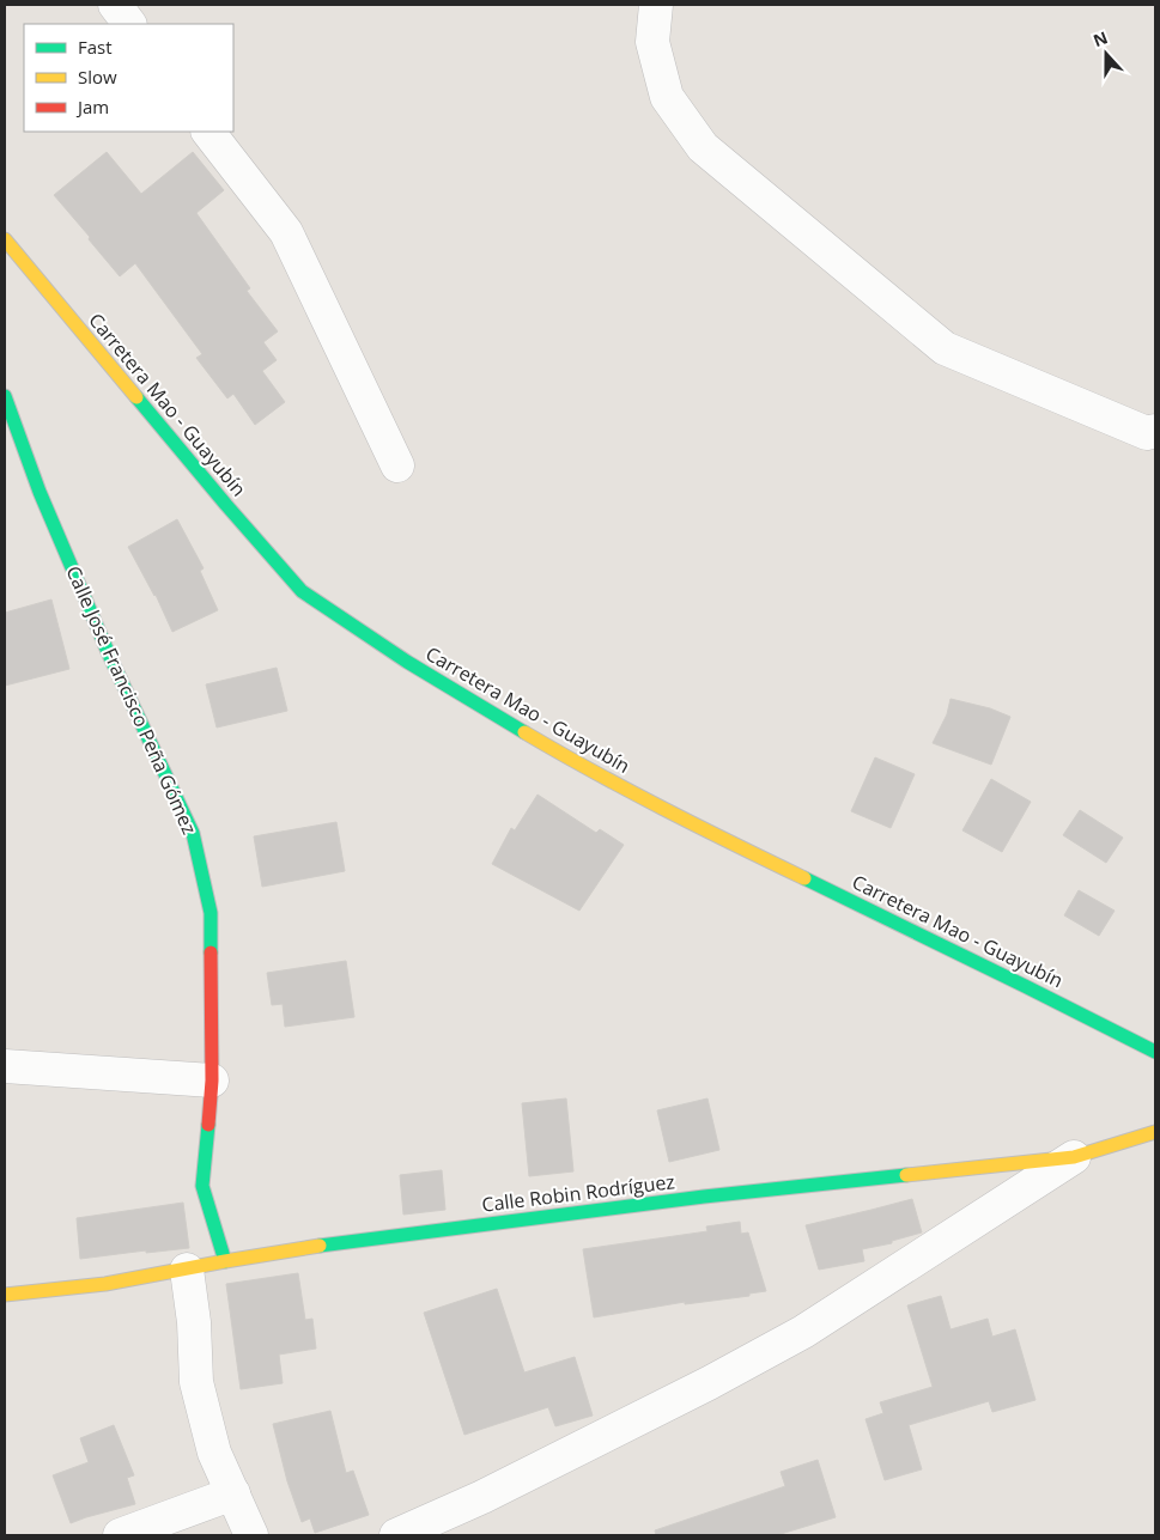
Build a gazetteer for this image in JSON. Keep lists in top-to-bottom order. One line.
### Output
{"streets":{"street":["Carretera Mao - Guayubín","Calle José Francisco Peña Gómez","Calle Robin Rodríguez"]},"crossings":[["Calle José Francisco Peña Gómez","Calle Robin Rodríguez"]],"legend":["Fast","Slow","Jam"],"north":"top"}
